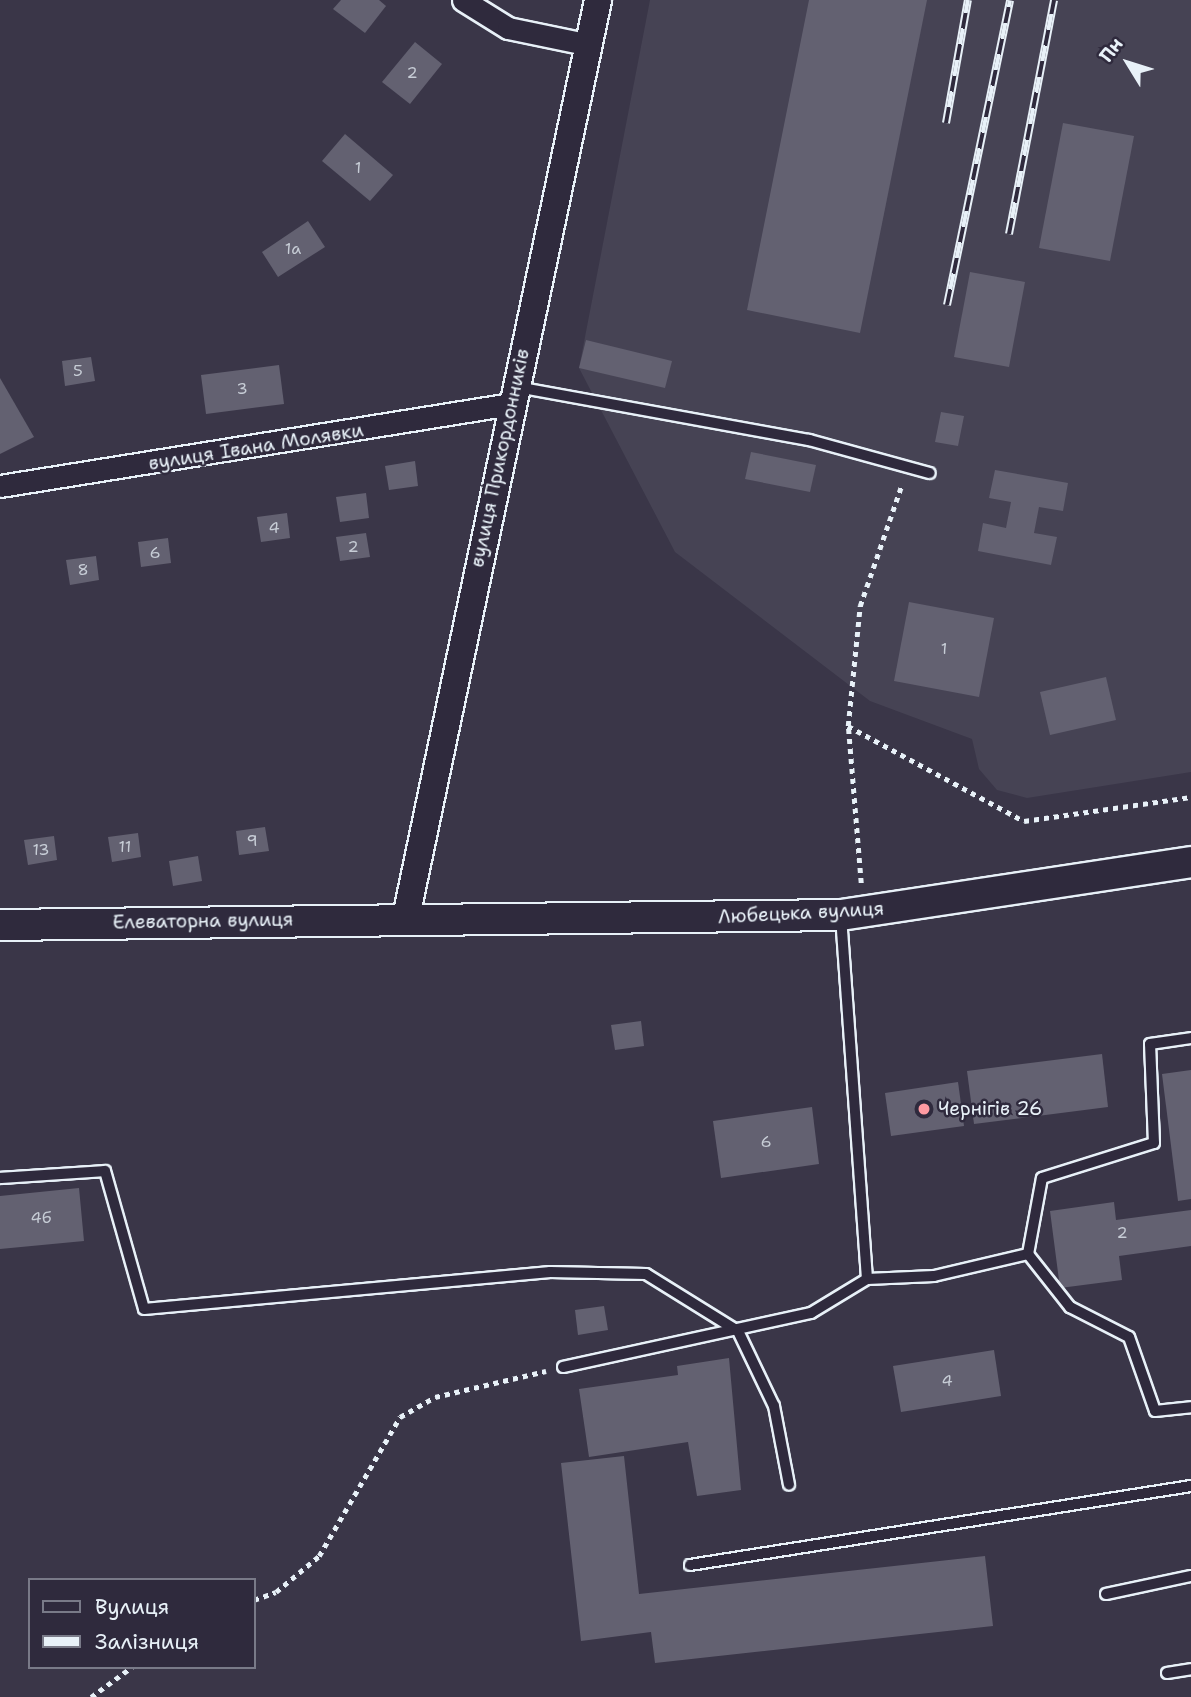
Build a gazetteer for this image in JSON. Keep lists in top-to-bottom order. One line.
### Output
{"streets":{"main road":["Любецька вулиця","Елеваторна вулиця"],"street":["вулиця Івана Молявки","вулиця Прикордонників"]},"crossings":[["вулиця Івана Молявки","вулиця Прикордонників"],["вулиця Прикордонників","Любецька вулиця"],["вулиця Прикордонників","Елеваторна вулиця"],["Любецька вулиця","Елеваторна вулиця"]],"places":["Чернігів 26"],"house_numbers":["2","1","1а","5","3","4","2","6","8","1","9","11","13","6","4б","2","4"],"legend":["Вулиця","Залізниця"],"north":"top left"}
